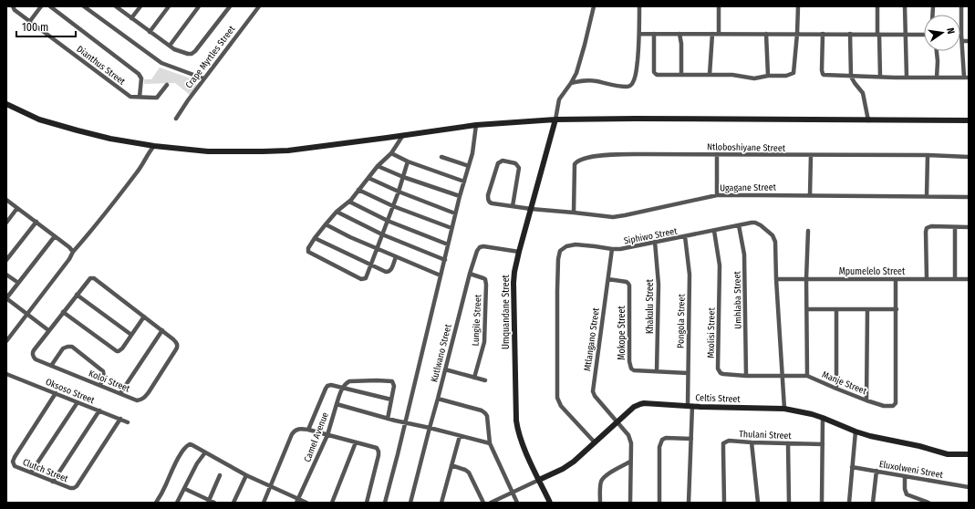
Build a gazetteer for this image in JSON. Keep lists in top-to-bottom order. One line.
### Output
{"streets":{"street":["Crape Myrtles Street","Dianthus Street","Ntloboshiyane Street","Ugagane Street","Siphiwo Street","Mpumelelo Street","Umhlaba Street","Khakulu Street","Umquandane Street","Lungile Street","Pongola Street","Mokope Street","Mxolisi Street","Mtlangano Street","Kutlwano Street","Koloi Street","Manje Street","Oksoso Street","Celtis Street","Thulani Street","Camel Avenue","Eluxolweni Street","Clutch Street"]},"crossings":[["Ntloboshiyane Street","Ugagane Street"],["Ugagane Street","Umquandane Street"],["Siphiwo Street","Mpumelelo Street"],["Siphiwo Street","Umhlaba Street"],["Siphiwo Street","Khakulu Street"],["Siphiwo Street","Pongola Street"],["Siphiwo Street","Mxolisi Street"],["Siphiwo Street","Mtlangano Street"],["Siphiwo Street","Celtis Street"],["Mpumelelo Street","Manje Street"],["Umhlaba Street","Mxolisi Street"],["Khakulu Street","Mokope Street"],["Umquandane Street","Kutlwano Street"],["Umquandane Street","Celtis Street"],["Lungile Street","Kutlwano Street"],["Pongola Street","Mokope Street"],["Pongola Street","Celtis Street"],["Mokope Street","Mtlangano Street"],["Mxolisi Street","Manje Street"],["Mtlangano Street","Celtis Street"],["Kutlwano Street","Camel Avenue"],["Oksoso Street","Clutch Street"]],"scale_bar":"100 m","north":"right"}
